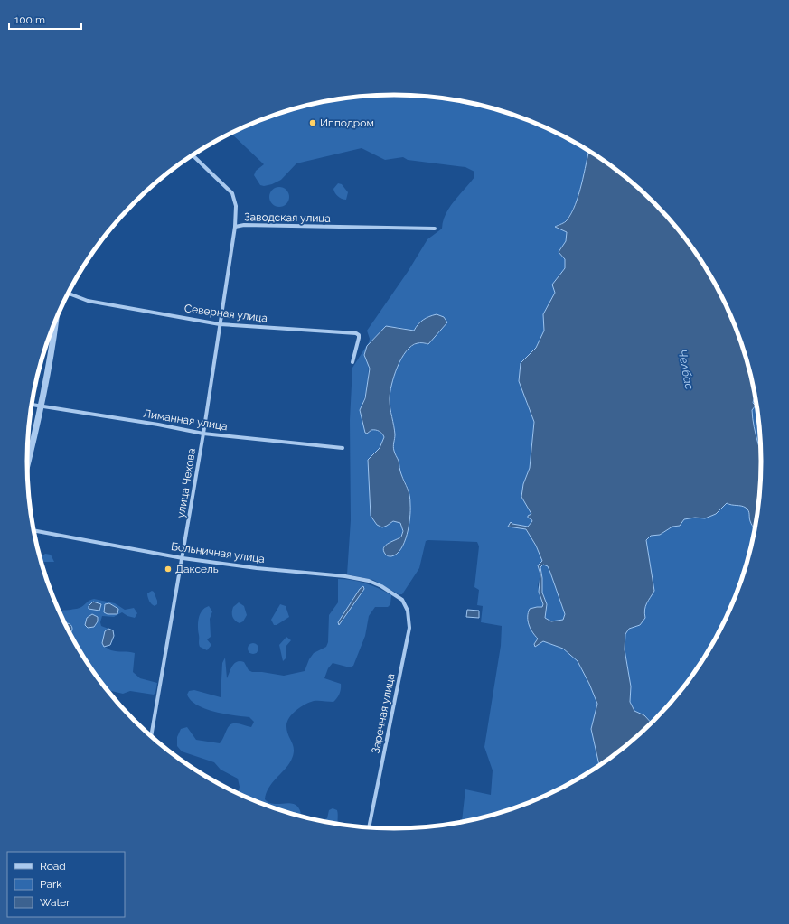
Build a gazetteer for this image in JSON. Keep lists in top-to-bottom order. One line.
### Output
{"streets":{"street":["Заводская улица","Северная улица","Лиманная улица","улица Чехова","Больничная улица","Заречная улица"]},"crossings":[["Заводская улица","улица Чехова"],["Северная улица","улица Чехова"],["Лиманная улица","улица Чехова"],["улица Чехова","Больничная улица"],["Больничная улица","Заречная улица"]],"water":["Челбас"],"places":["Ипподром","Даксель"],"legend":["Road","Park","Water"],"scale_bar":"100 m"}
